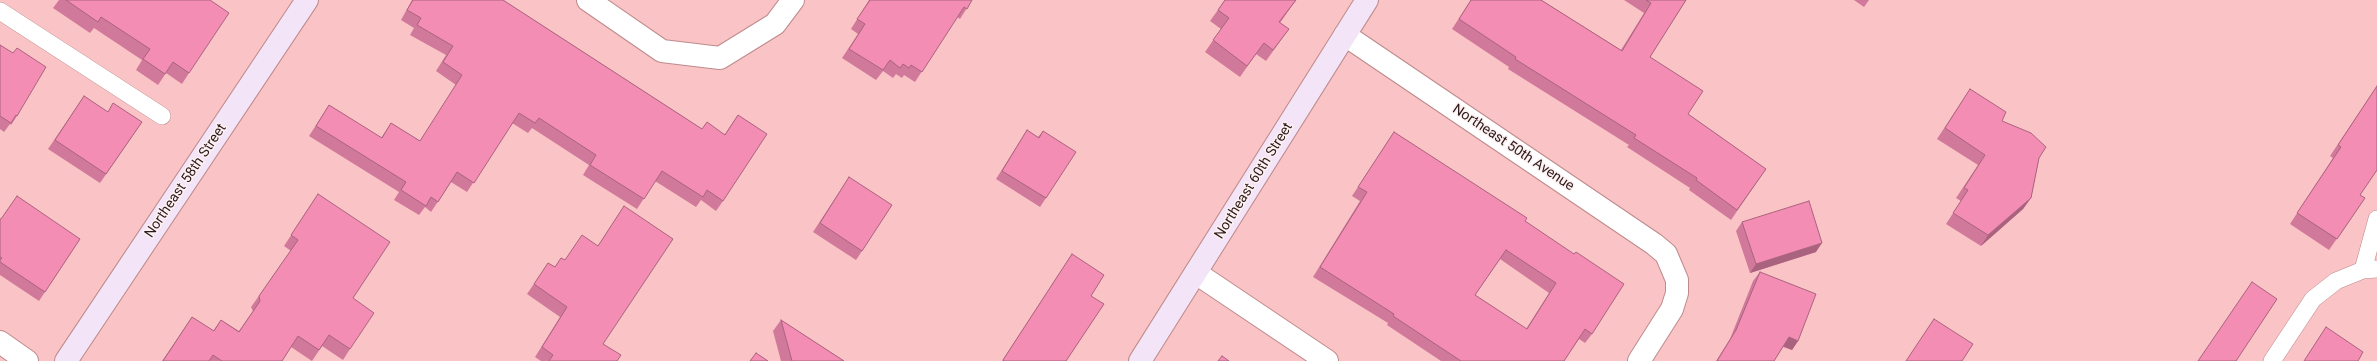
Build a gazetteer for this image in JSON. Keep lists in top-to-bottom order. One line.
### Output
{"streets":{"street":["Northeast 50th Avenue","Northeast 58th Street","Northeast 60th Street"]},"crossings":[["Northeast 50th Avenue","Northeast 60th Street"]]}
